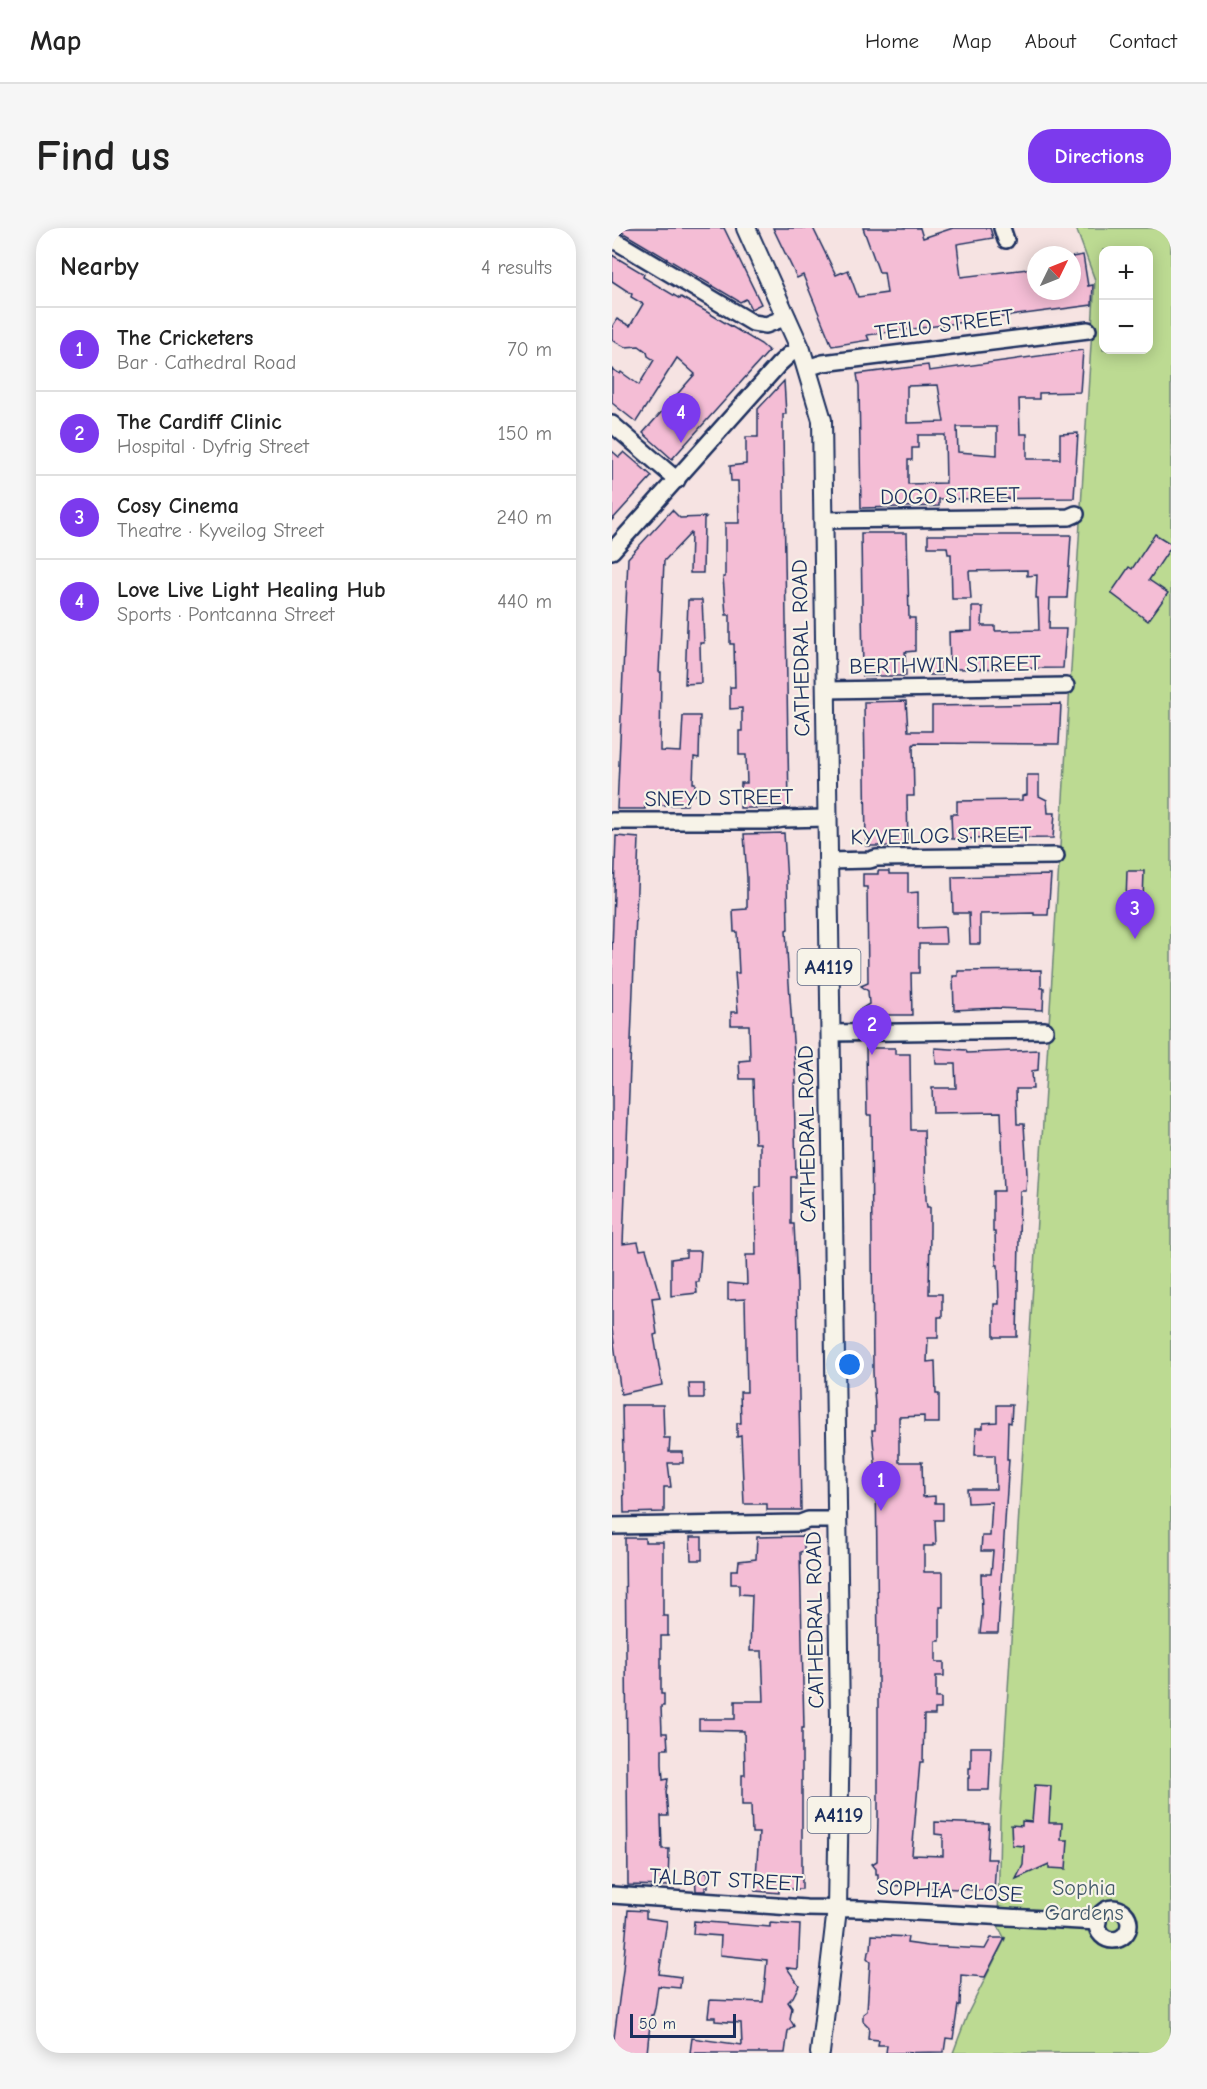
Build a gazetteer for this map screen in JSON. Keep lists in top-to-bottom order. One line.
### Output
{"streets":{"main road":["CATHEDRAL ROAD","A4119"],"street":["TEILO STREET","DOGO STREET","BERTHWIN STREET","SNEYD STREET","KYVEILOG STREET","TALBOT STREET","SOPHIA CLOSE"]},"crossings":[["TEILO STREET","CATHEDRAL ROAD"],["DOGO STREET","CATHEDRAL ROAD"],["CATHEDRAL ROAD","BERTHWIN STREET"],["CATHEDRAL ROAD","SNEYD STREET"],["CATHEDRAL ROAD","KYVEILOG STREET"],["CATHEDRAL ROAD","TALBOT STREET"],["CATHEDRAL ROAD","SOPHIA CLOSE"],["TALBOT STREET","SOPHIA CLOSE"]],"parks":["Sophia Gardens"],"scale_bar":"50 m","north":"top right","page":{"header":"Map","nav":["Home","Map","About","Contact"],"buttons":"Directions","title":"Find us","heading":["Nearby","4 results"],"map_buttons":["+","−"],"list":[{"mark":"1","name":"The Cricketers","note":"Bar · Cathedral Road","value":"70 m"},{"mark":"2","name":"The Cardiff Clinic","note":"Hospital · Dyfrig Street","value":"150 m"},{"mark":"3","name":"Cosy Cinema","note":"Theatre · Kyveilog Street","value":"240 m"},{"mark":"4","name":"Love Live Light Healing Hub","note":"Sports · Pontcanna Street","value":"440 m"}],"pins":["4","3","2","1"],"scale":"50 m"}}
